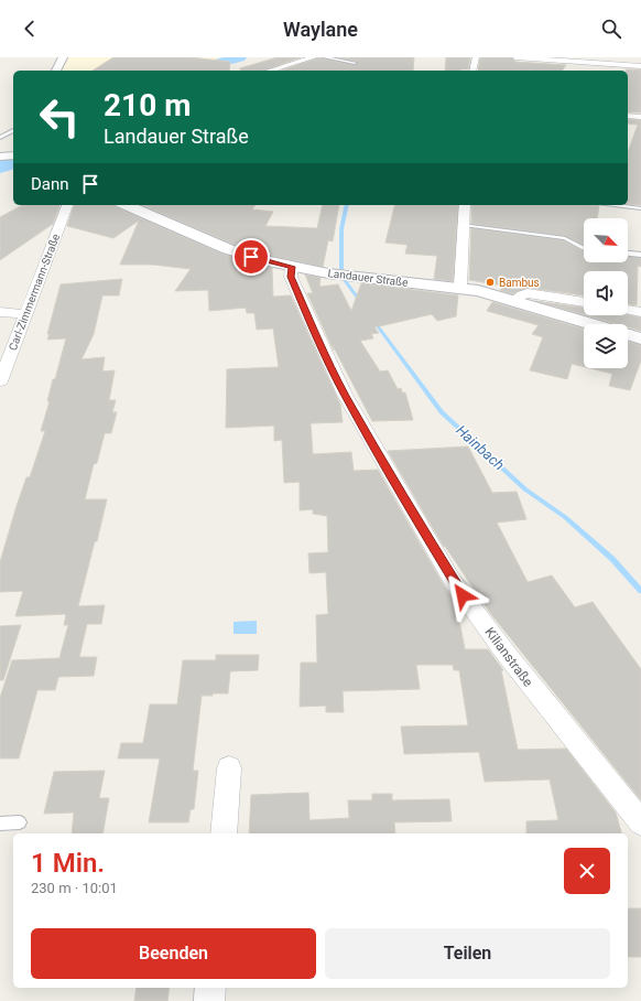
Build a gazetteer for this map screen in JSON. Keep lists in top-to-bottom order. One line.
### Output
{"streets":{"main road":["Landauer Straße"],"street":["Carl-Zimmermann-Straße","Kilianstraße"]},"crossings":[["Landauer Straße","Kilianstraße"]],"water":["Hainbach"],"places":["Bambus"],"north":"bottom right","page":{"header":"Waylane","turn":["210 m","Landauer Straße"],"then":"Dann","heading":["1 Min.","230 m · 10:01"],"buttons":["Beenden","Teilen"]}}
